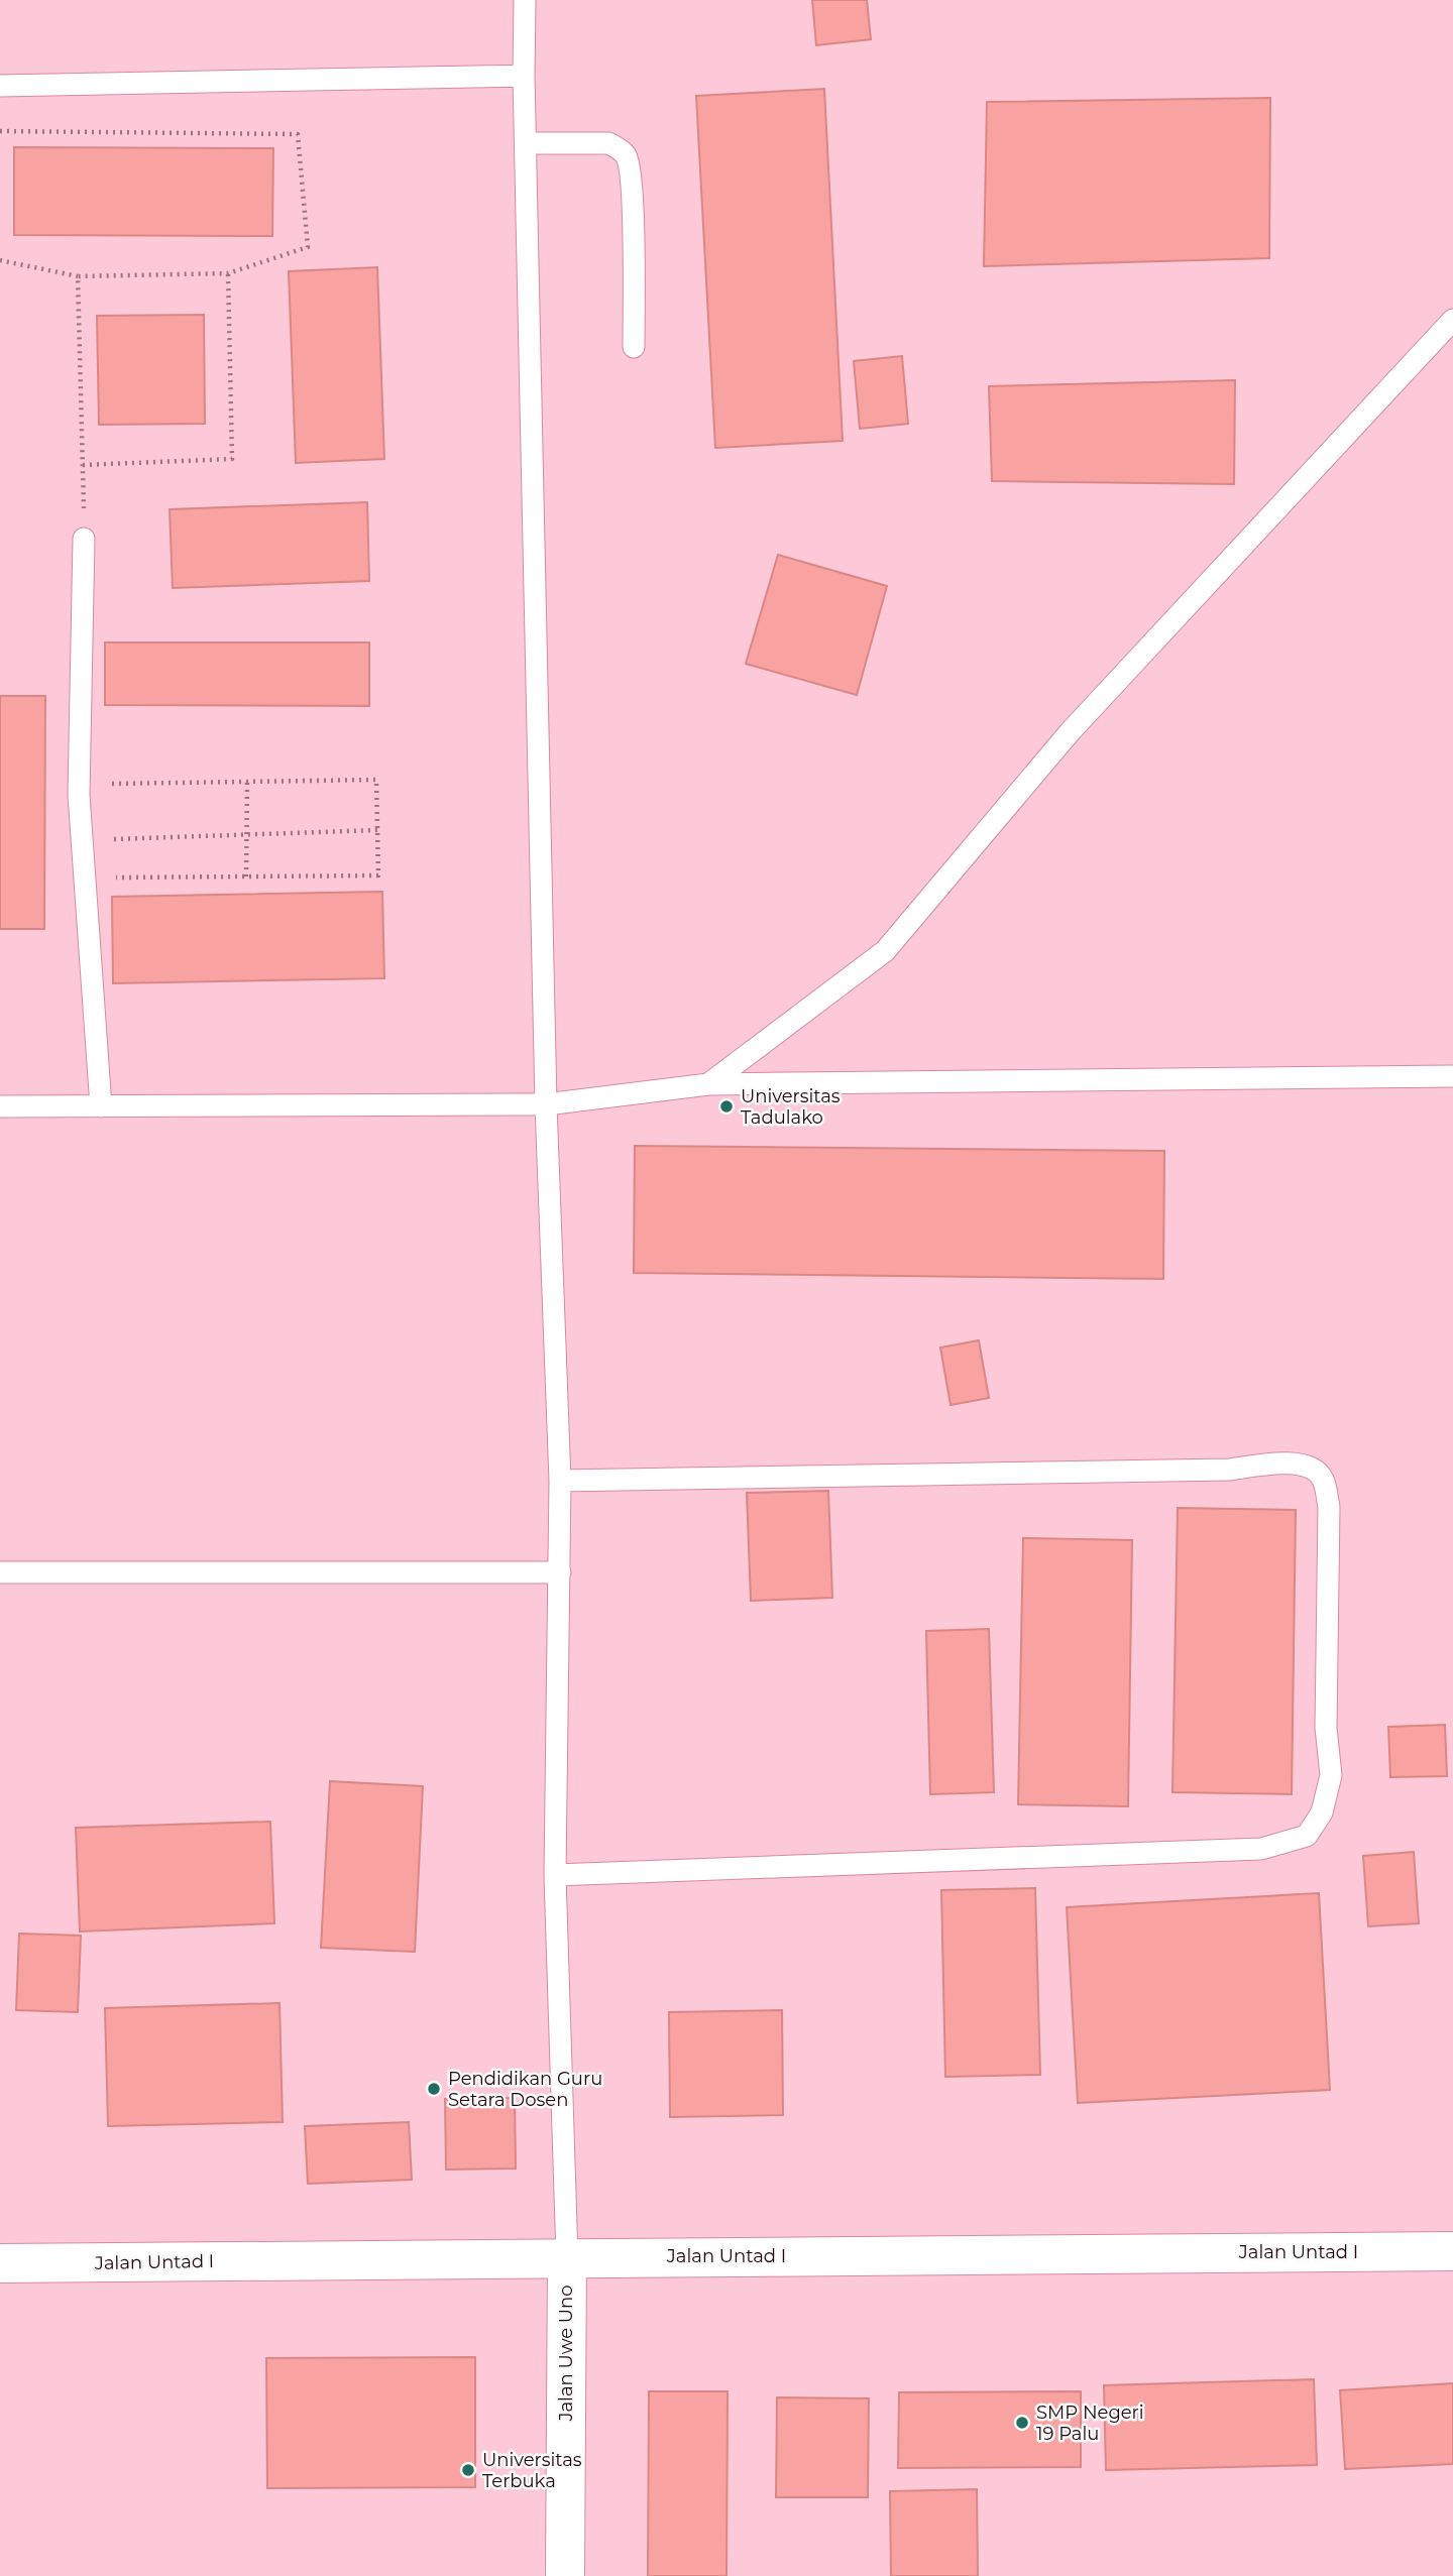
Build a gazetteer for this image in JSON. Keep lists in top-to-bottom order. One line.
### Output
{"streets":{"street":["Jalan Untad I","Jalan Uwe Uno"]},"crossings":[["Jalan Untad I","Jalan Uwe Uno"]],"places":["Universitas Tadulako","Pendidikan Guru Setara Dosen","SMP Negeri 19 Palu","Universitas Terbuka"]}
